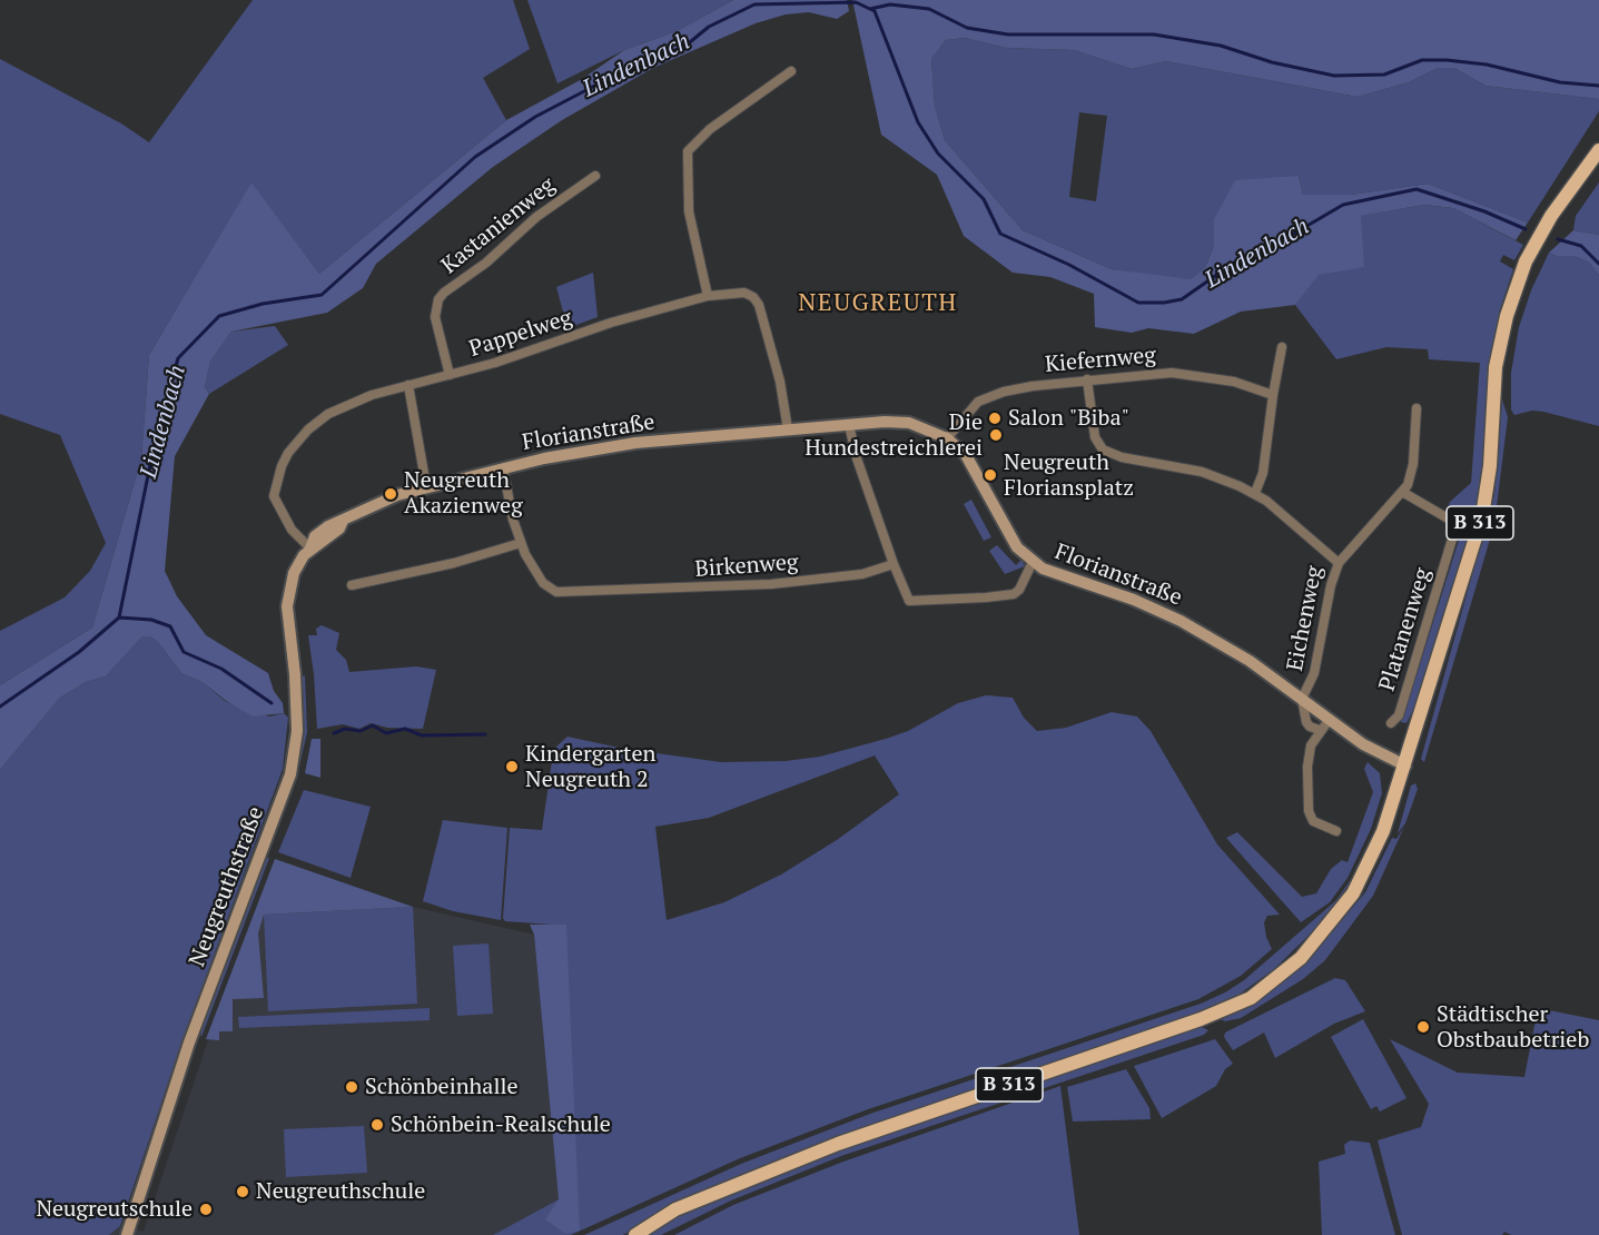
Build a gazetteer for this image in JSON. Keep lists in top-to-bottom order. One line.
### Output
{"streets":{"main road":["B 313"],"street":["Kastanienweg","Pappelweg","Kiefernweg","Florianstraße","Birkenweg","Eichenweg","Platanenweg","Neugreuthstraße"]},"crossings":[["Kastanienweg","Pappelweg"],["Pappelweg","Florianstraße"],["Pappelweg","Neugreuthstraße"],["Kiefernweg","Florianstraße"],["Kiefernweg","Eichenweg"],["Florianstraße","B 313"],["Florianstraße","Birkenweg"],["Florianstraße","Eichenweg"],["Florianstraße","Neugreuthstraße"]],"districts":["NEUGREUTH"],"water":["Lindenbach"],"places":["Salon \"Biba\"","Die Hundestreichlerei","Neugreuth Floriansplatz","Neugreuth Akazienweg","Kindergarten Neugreuth 2","Städtischer Obstbaubetrieb","Schönbeinhalle","Schönbein-Realschule","Neugreuthschule","Neugreutschule"]}
